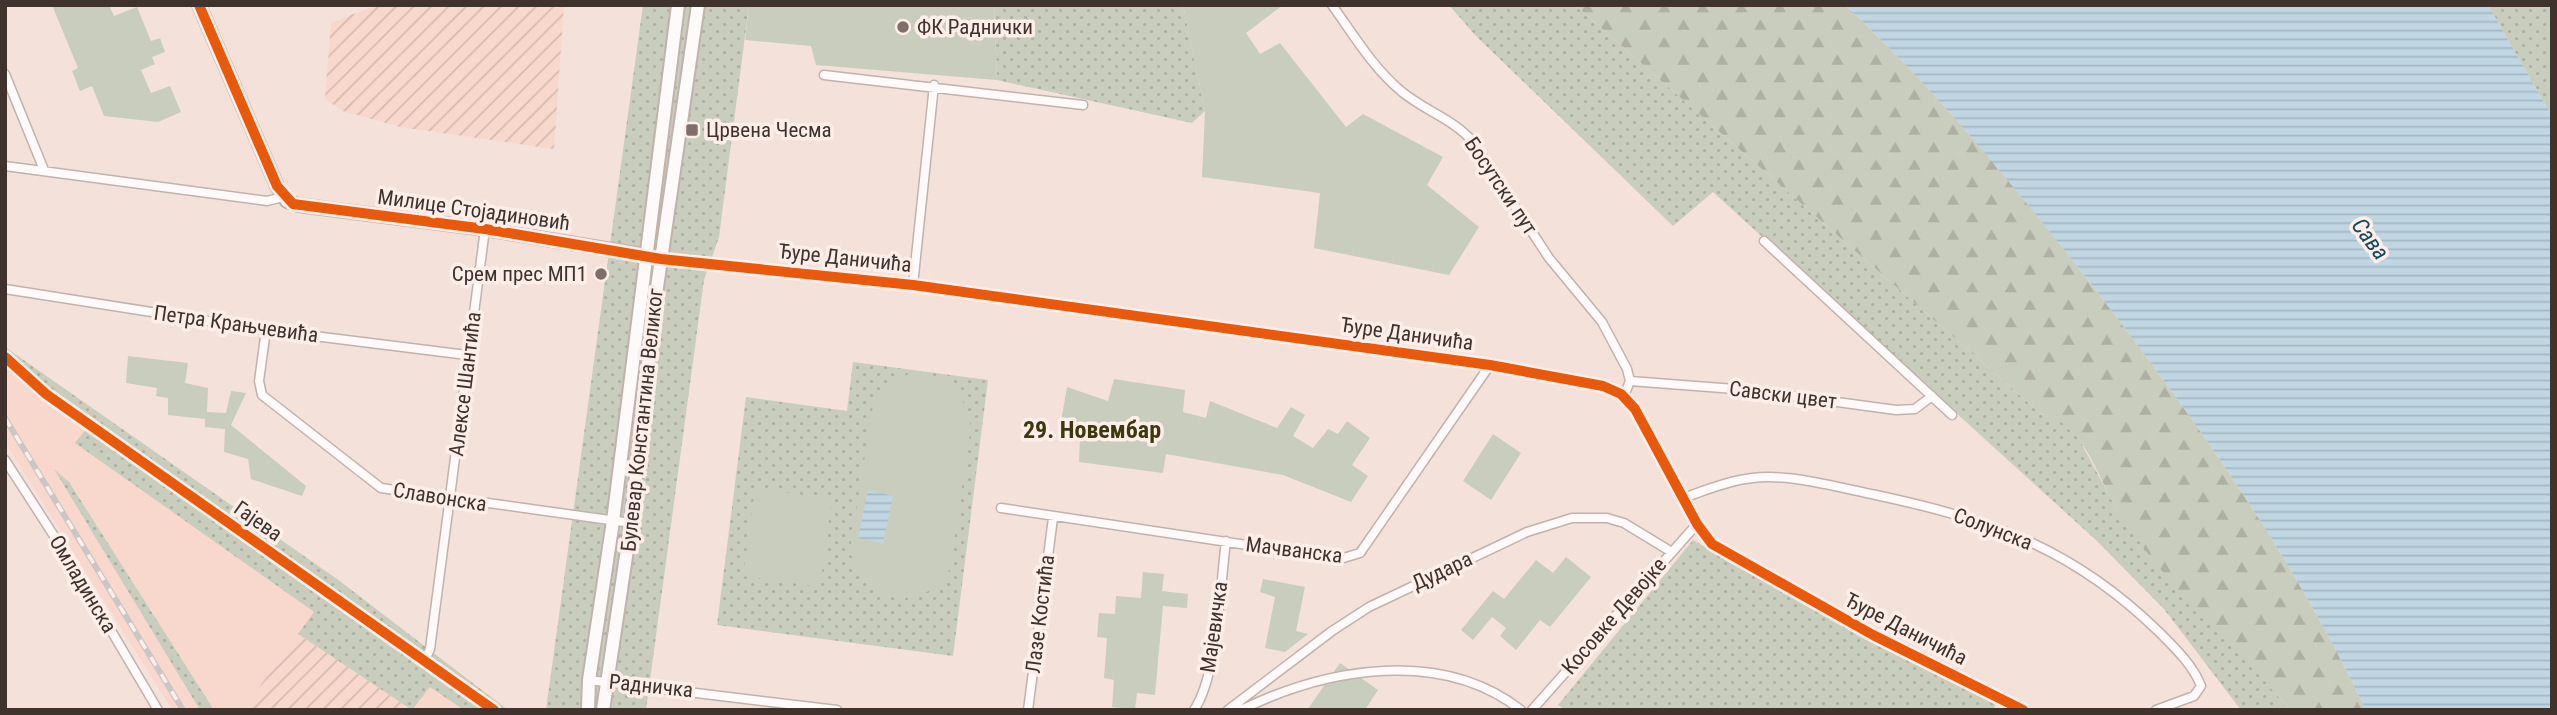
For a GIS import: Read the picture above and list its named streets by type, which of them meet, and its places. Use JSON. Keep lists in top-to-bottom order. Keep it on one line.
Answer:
{"streets":{"main road":["Милице Стојадиновић","Булевар Константина Великог"],"street":["Босутски пут","Ђуре Даничића","Петра Крањчевића","Алексе Шантића","Савски цвет","Славонска","Гајева","Солунска","Мачванска","Дудара","Омладинска","Лазе Костића","Косовке Девојке","Мајевичка","Радничка"]},"crossings":[["Босутски пут","Савски цвет"],["Милице Стојадиновић","Ђуре Даничића"],["Милице Стојадиновић","Алексе Шантића"],["Милице Стојадиновић","Булевар Константина Великог"],["Ђуре Даничића","Булевар Константина Великог"],["Ђуре Даничића","Солунска"],["Ђуре Даничића","Мачванска"],["Ђуре Даничића","Косовке Девојке"],["Петра Крањчевића","Алексе Шантића"],["Петра Крањчевића","Славонска"],["Алексе Шантића","Славонска"],["Алексе Шантића","Гајева"],["Булевар Константина Великог","Славонска"],["Булевар Константина Великог","Радничка"],["Мачванска","Лазе Костића"],["Мачванска","Мајевичка"],["Дудара","Косовке Девојке"]],"districts":["29. Новембар"],"water":["Сава"],"places":{"other":["ФК Раднички","Срем прес МП1"],"transit":["Црвена Чесма"]}}
